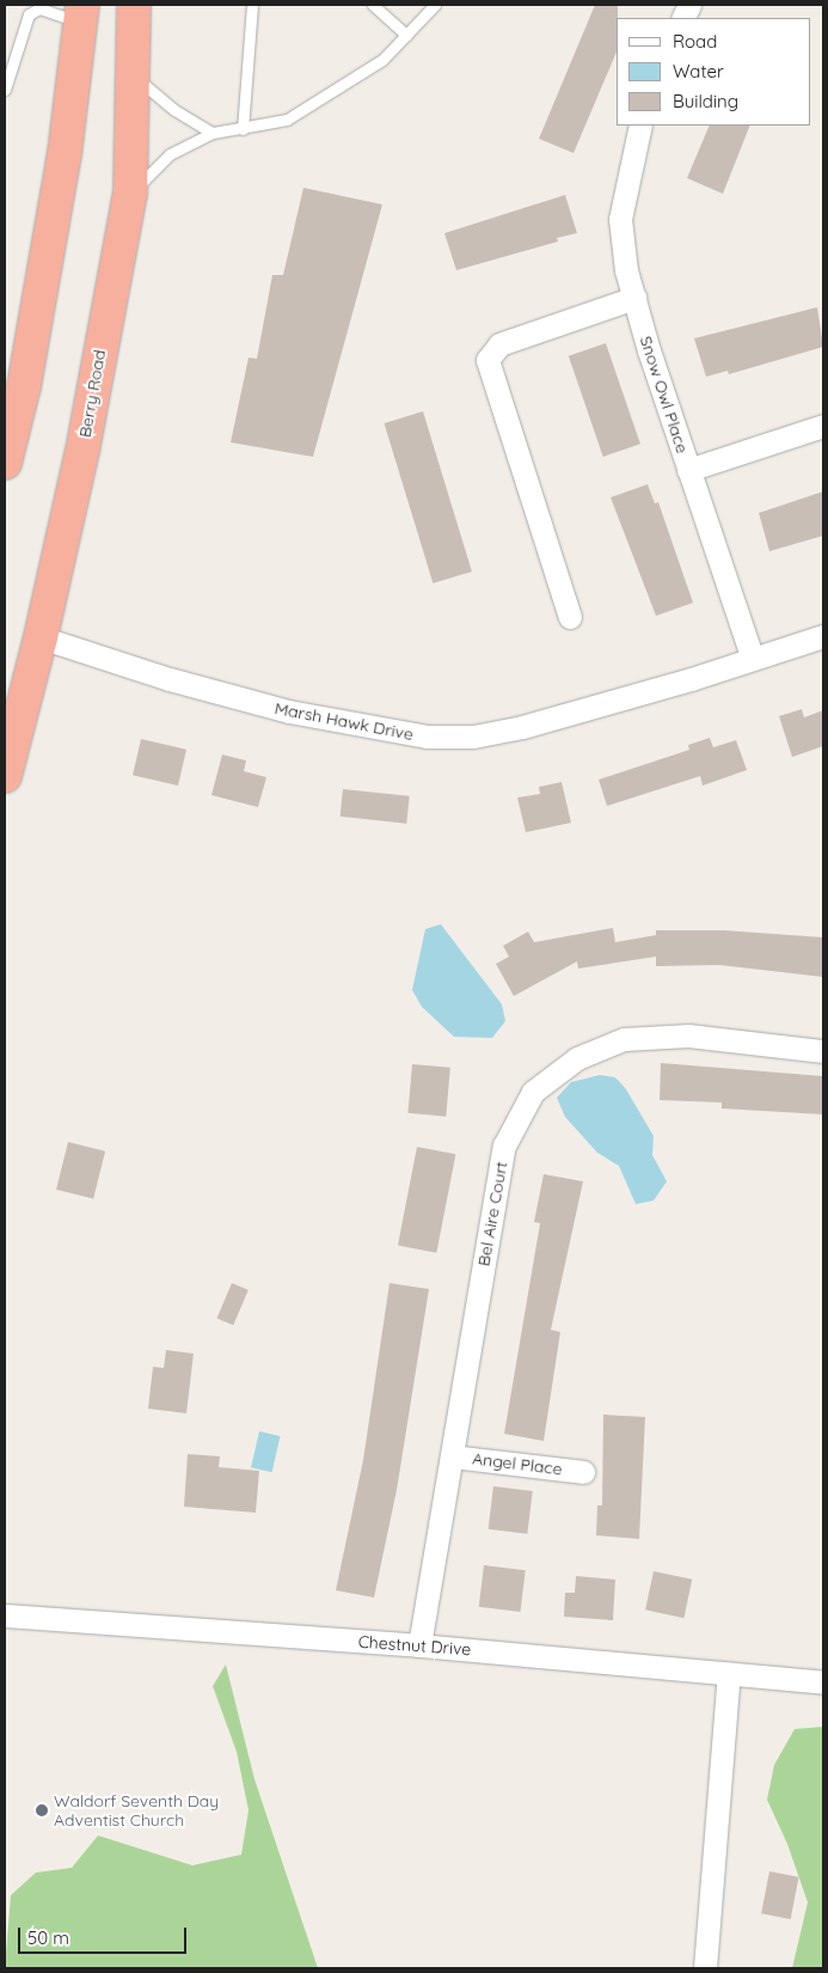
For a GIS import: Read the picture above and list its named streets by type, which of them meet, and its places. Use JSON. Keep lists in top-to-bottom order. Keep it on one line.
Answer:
{"streets":{"highway":["Berry Road"],"street":["Snow Owl Place","Marsh Hawk Drive","Bel Aire Court","Angel Place","Chestnut Drive"]},"crossings":[["Berry Road","Marsh Hawk Drive"],["Snow Owl Place","Marsh Hawk Drive"],["Bel Aire Court","Angel Place"],["Bel Aire Court","Chestnut Drive"]],"places":["Waldorf Seventh Day Adventist Church"],"legend":["Road","Water","Building"],"scale_bar":"50 m"}
